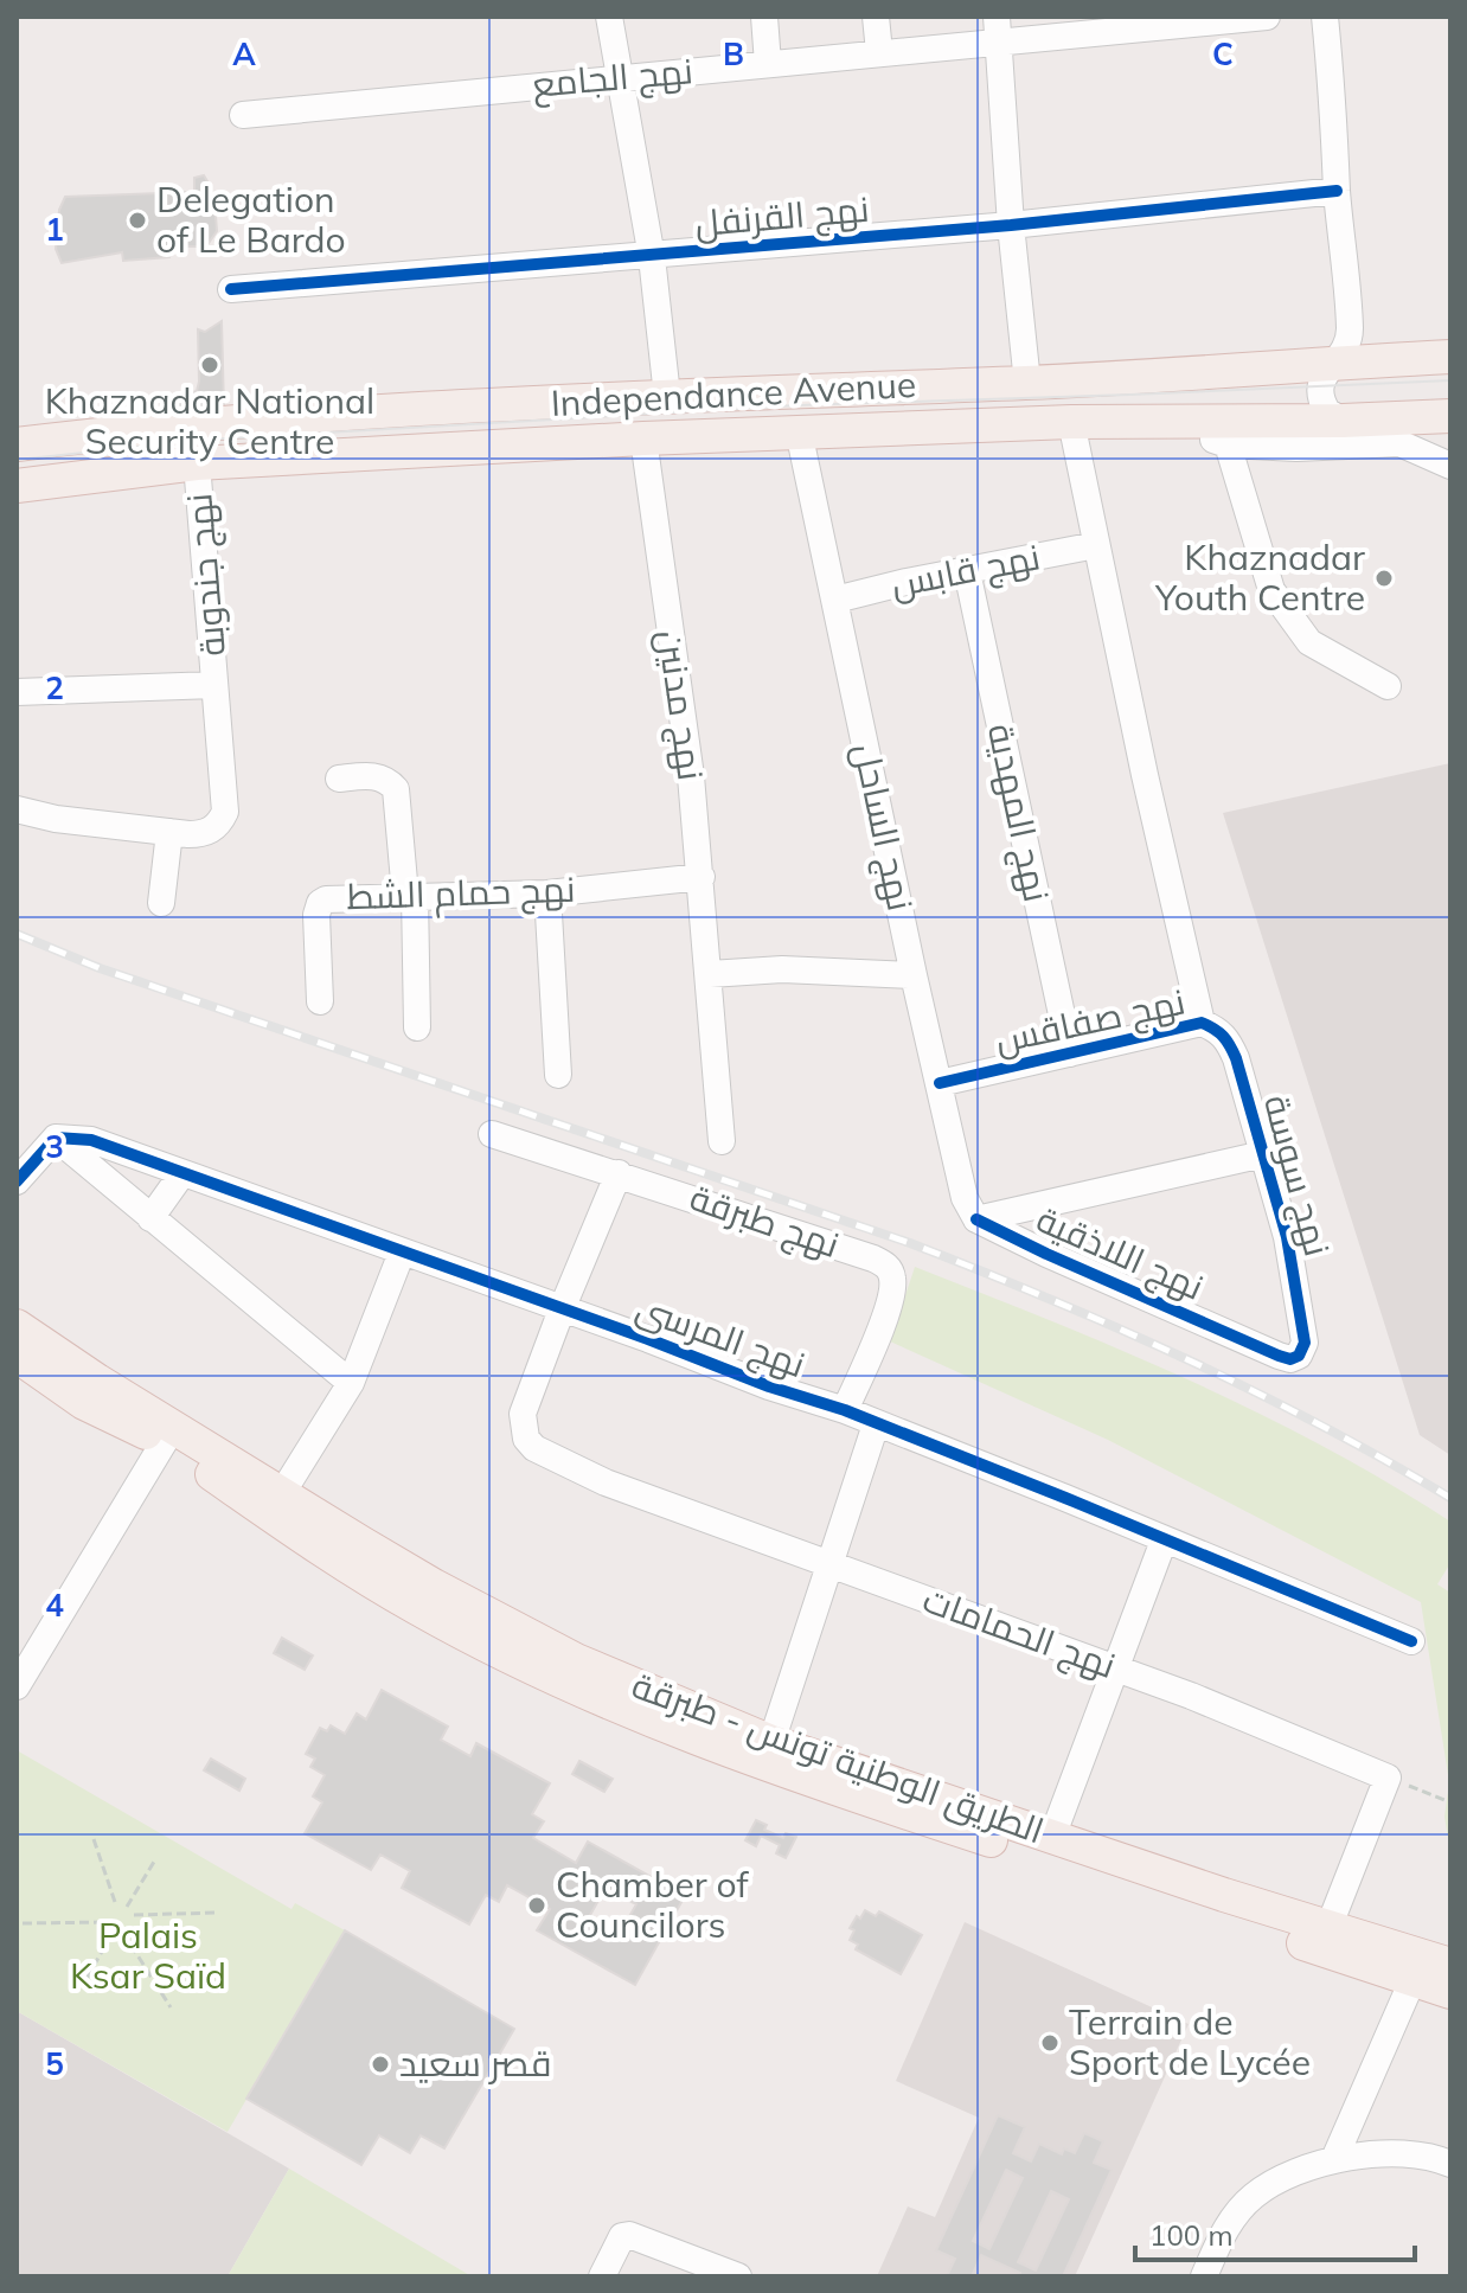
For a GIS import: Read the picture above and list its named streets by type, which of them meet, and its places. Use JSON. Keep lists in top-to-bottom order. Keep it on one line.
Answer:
{"streets":{"main road":["Independance Avenue","الطريق الوطنية تونس - طبرقة"],"street":["نهج الجامع","نهج القرنفل","نهج قابس","نهج جندوبة","نهج مدنين","نهج المهدية","نهج الساحل","نهج حمام الشط","نهج صفاقس","نهج سوسة","نهج طبرقة","نهج اللاذقية","نهج المرسى","نهج الحمامات"]},"crossings":[["Independance Avenue","نهج جندوبة"],["Independance Avenue","نهج مدنين"],["Independance Avenue","نهج الساحل"],["نهج قابس","نهج المهدية"],["نهج قابس","نهج الساحل"],["نهج مدنين","نهج حمام الشط"],["نهج المهدية","نهج صفاقس"],["نهج الساحل","نهج صفاقس"],["نهج الساحل","نهج اللاذقية"],["نهج صفاقس","نهج سوسة"],["نهج سوسة","نهج اللاذقية"],["نهج طبرقة","نهج المرسى"],["نهج المرسى","نهج الحمامات"]],"parks":["Palais Ksar Saïd"],"places":["Delegation of Le Bardo","Khaznadar National Security Centre","Khaznadar Youth Centre","Chamber of Councilors","Terrain de Sport de Lycée","قصر سعيد"],"scale_bar":"100 m","grid":{"columns":["A","B","C"],"rows":["1","2","3","4","5"]}}
